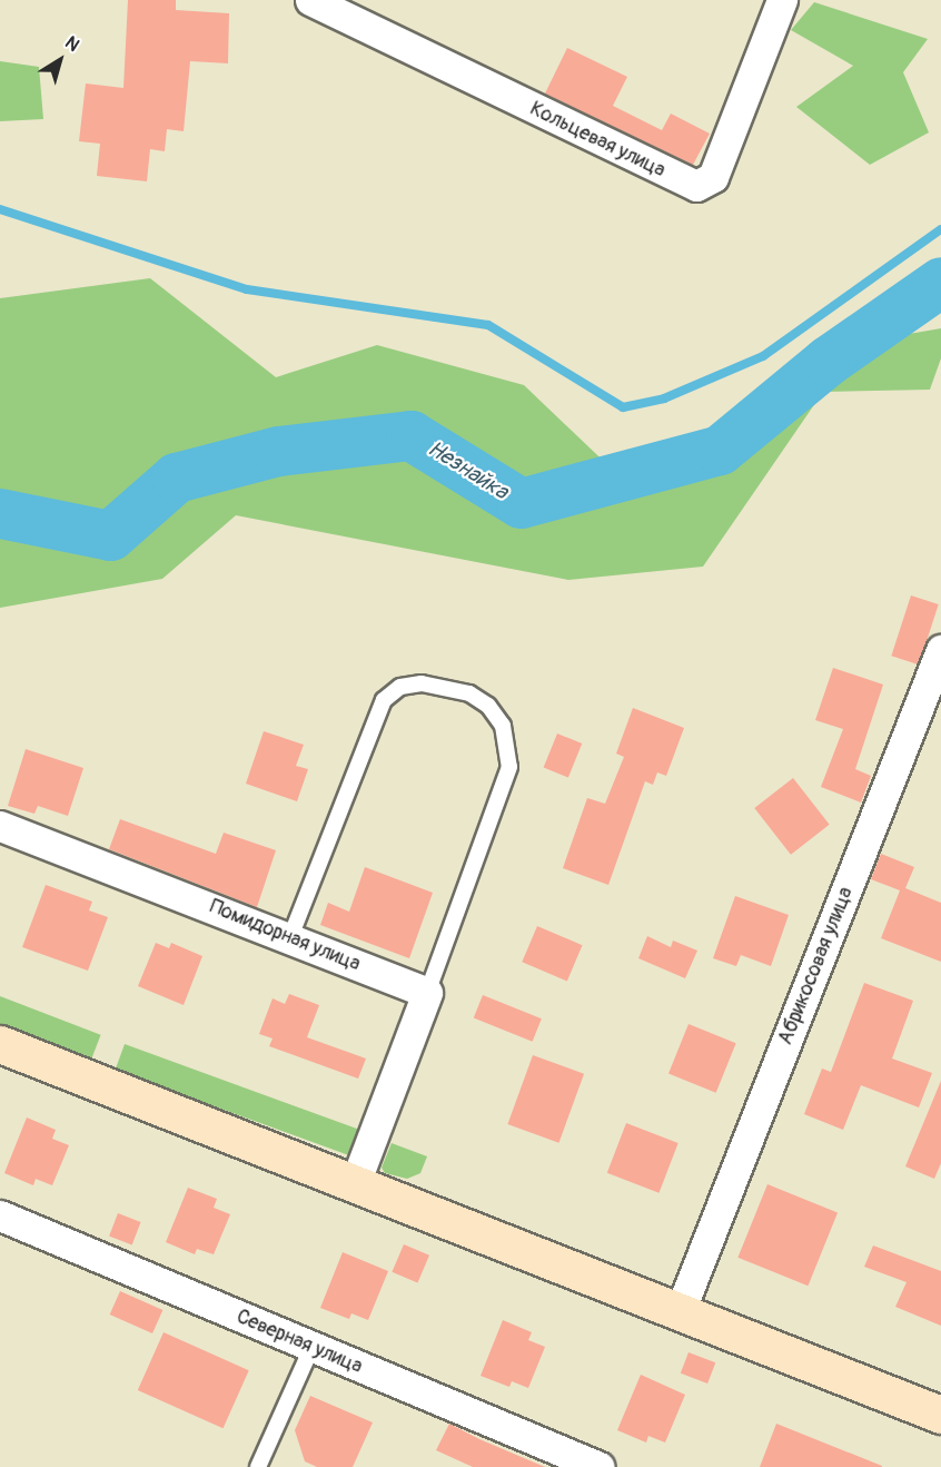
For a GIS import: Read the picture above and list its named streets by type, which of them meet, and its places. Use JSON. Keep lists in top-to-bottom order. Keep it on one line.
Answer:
{"streets":{"street":["Кольцевая улица","Помидорная улица","Абрикосовая улица","Северная улица"]},"water":["Незнайка"],"north":"top right"}
